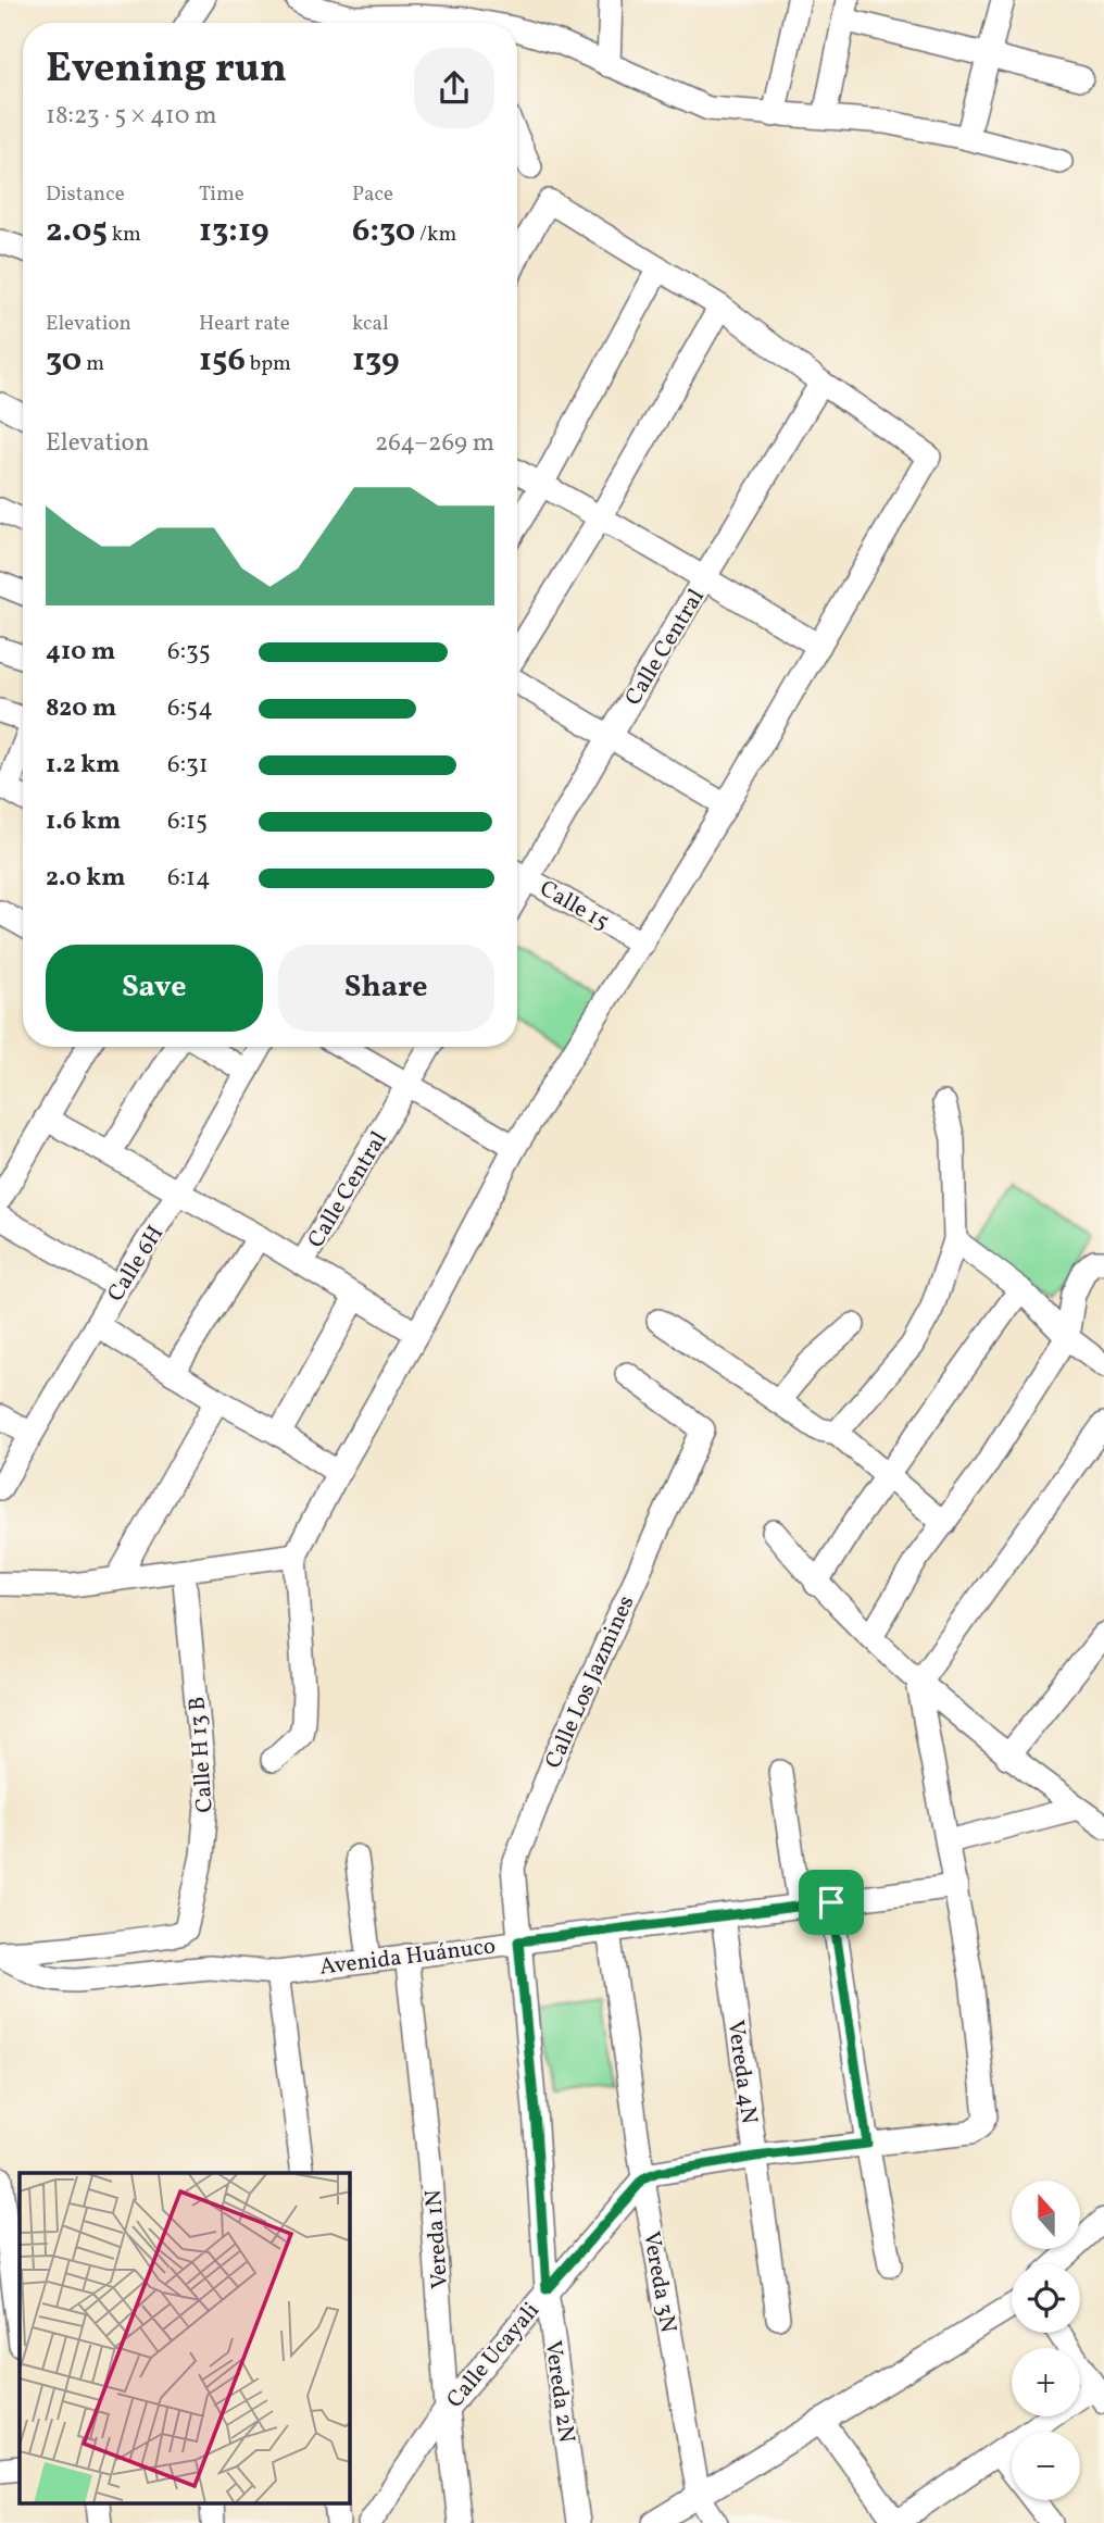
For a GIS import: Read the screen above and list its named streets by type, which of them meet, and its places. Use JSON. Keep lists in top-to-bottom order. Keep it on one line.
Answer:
{"streets":{"street":["Calle Central","Calle 15","Calle 6H","Calle Los Jazmines","Calle H 13 B","Avenida Huánuco","Vereda 4N","Vereda 1N","Vereda 3N","Calle Ucayali","Vereda 2N"]},"crossings":[["Calle Los Jazmines","Avenida Huánuco"],["Calle Los Jazmines","Vereda 2N"],["Calle H 13 B","Avenida Huánuco"],["Avenida Huánuco","Vereda 4N"],["Avenida Huánuco","Vereda 1N"],["Avenida Huánuco","Vereda 3N"],["Avenida Huánuco","Vereda 2N"],["Vereda 1N","Calle Ucayali"],["Vereda 3N","Calle Ucayali"],["Calle Ucayali","Vereda 2N"]],"north":"top","page":{"heading":["Evening run","18:23 · 5 × 410 m"],"stats":[["Distance","2.05 km"],["Time","13:19"],["Pace","6:30 /km"],["Elevation","30 m"],["Heart rate","156 bpm"],["kcal","139"]],"chart":["Elevation","264–269 m"],"list":[{"name":"410 m","note":"6:35"},{"name":"820 m","note":"6:54"},{"name":"1.2 km","note":"6:31"},{"name":"1.6 km","note":"6:15"},{"name":"2.0 km","note":"6:14"}],"buttons":["Save","Share"],"map_buttons":["+","−"]}}
